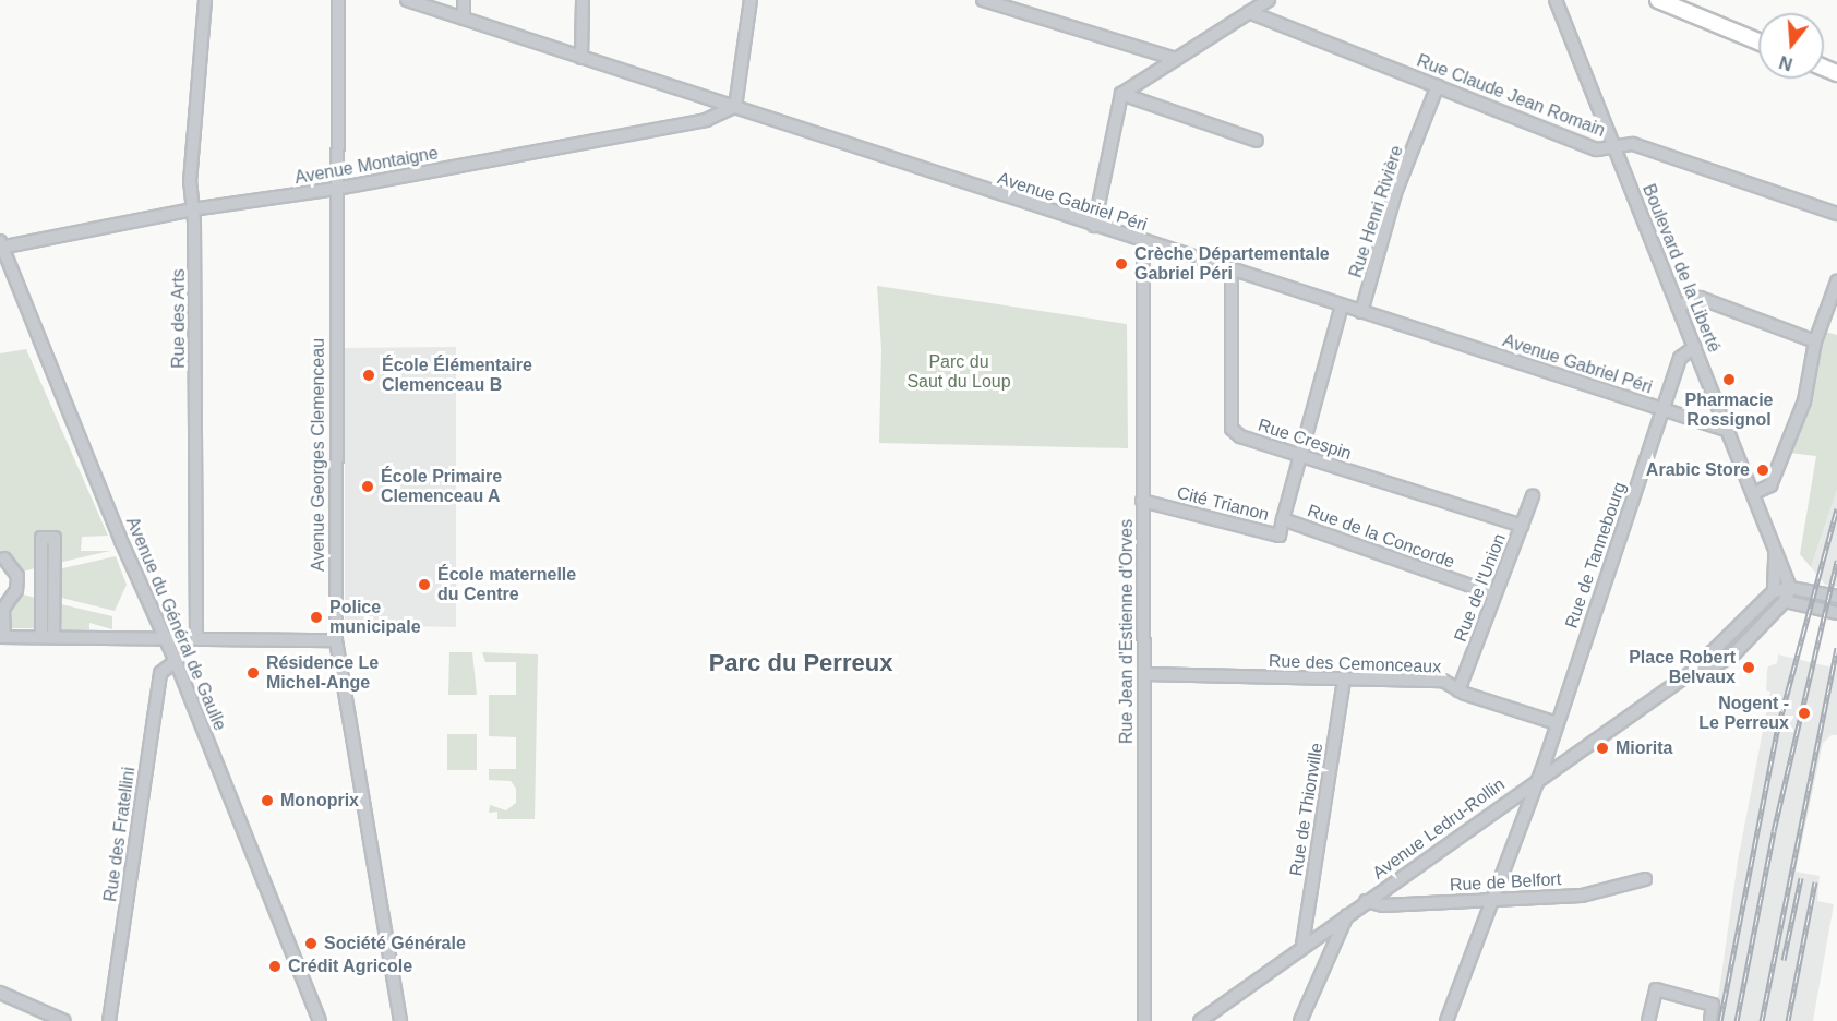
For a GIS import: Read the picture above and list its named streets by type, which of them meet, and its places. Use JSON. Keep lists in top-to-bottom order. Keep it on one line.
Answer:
{"streets":{"street":["Rue Claude Jean Romain","Avenue Montaigne","Avenue Gabriel Péri","Rue Henri Rivière","Boulevard de la Liberté","Rue des Arts","Rue Crespin","Avenue Georges Clemenceau","Cité Trianon","Rue de la Concorde","Rue de Tannebourg","Rue de l'Union","Avenue du Général de Gaulle","Rue Jean d'Estienne d'Orves","Rue des Cemonceaux","Rue de Thionville","Avenue Ledru-Rollin","Rue des Fratellini","Rue de Belfort"]},"crossings":[["Rue Claude Jean Romain","Rue Henri Rivière"],["Rue Claude Jean Romain","Boulevard de la Liberté"],["Avenue Montaigne","Avenue Gabriel Péri"],["Avenue Montaigne","Rue des Arts"],["Avenue Montaigne","Avenue Georges Clemenceau"],["Avenue Montaigne","Avenue du Général de Gaulle"],["Avenue Gabriel Péri","Rue Henri Rivière"],["Avenue Gabriel Péri","Boulevard de la Liberté"],["Avenue Gabriel Péri","Rue Crespin"],["Avenue Gabriel Péri","Rue de la Concorde"],["Avenue Gabriel Péri","Rue de Tannebourg"],["Avenue Gabriel Péri","Rue Jean d'Estienne d'Orves"],["Boulevard de la Liberté","Rue de Tannebourg"],["Boulevard de la Liberté","Avenue Ledru-Rollin"],["Rue Crespin","Rue de la Concorde"],["Rue Crespin","Rue de l'Union"],["Cité Trianon","Rue de la Concorde"],["Cité Trianon","Rue Jean d'Estienne d'Orves"],["Rue de la Concorde","Rue de l'Union"],["Rue de Tannebourg","Rue des Cemonceaux"],["Rue de Tannebourg","Avenue Ledru-Rollin"],["Rue de Tannebourg","Rue de Belfort"],["Rue de l'Union","Rue des Cemonceaux"],["Avenue du Général de Gaulle","Rue des Fratellini"],["Rue Jean d'Estienne d'Orves","Rue des Cemonceaux"],["Rue des Cemonceaux","Rue de Thionville"],["Rue de Thionville","Avenue Ledru-Rollin"],["Avenue Ledru-Rollin","Rue de Belfort"]],"districts":["Parc du Perreux"],"parks":["Parc du Saut du Loup"],"places":["Crèche Départementale Gabriel Péri","École Élémentaire Clemenceau B","Pharmacie Rossignol","Arabic Store","École Primaire Clemenceau A","École maternelle du Centre","Police municipale","Place Robert Belvaux","Résidence Le Michel-Ange","Nogent - Le Perreux","Miorita","Monoprix","Société Générale","Crédit Agricole"],"north":"bottom"}
